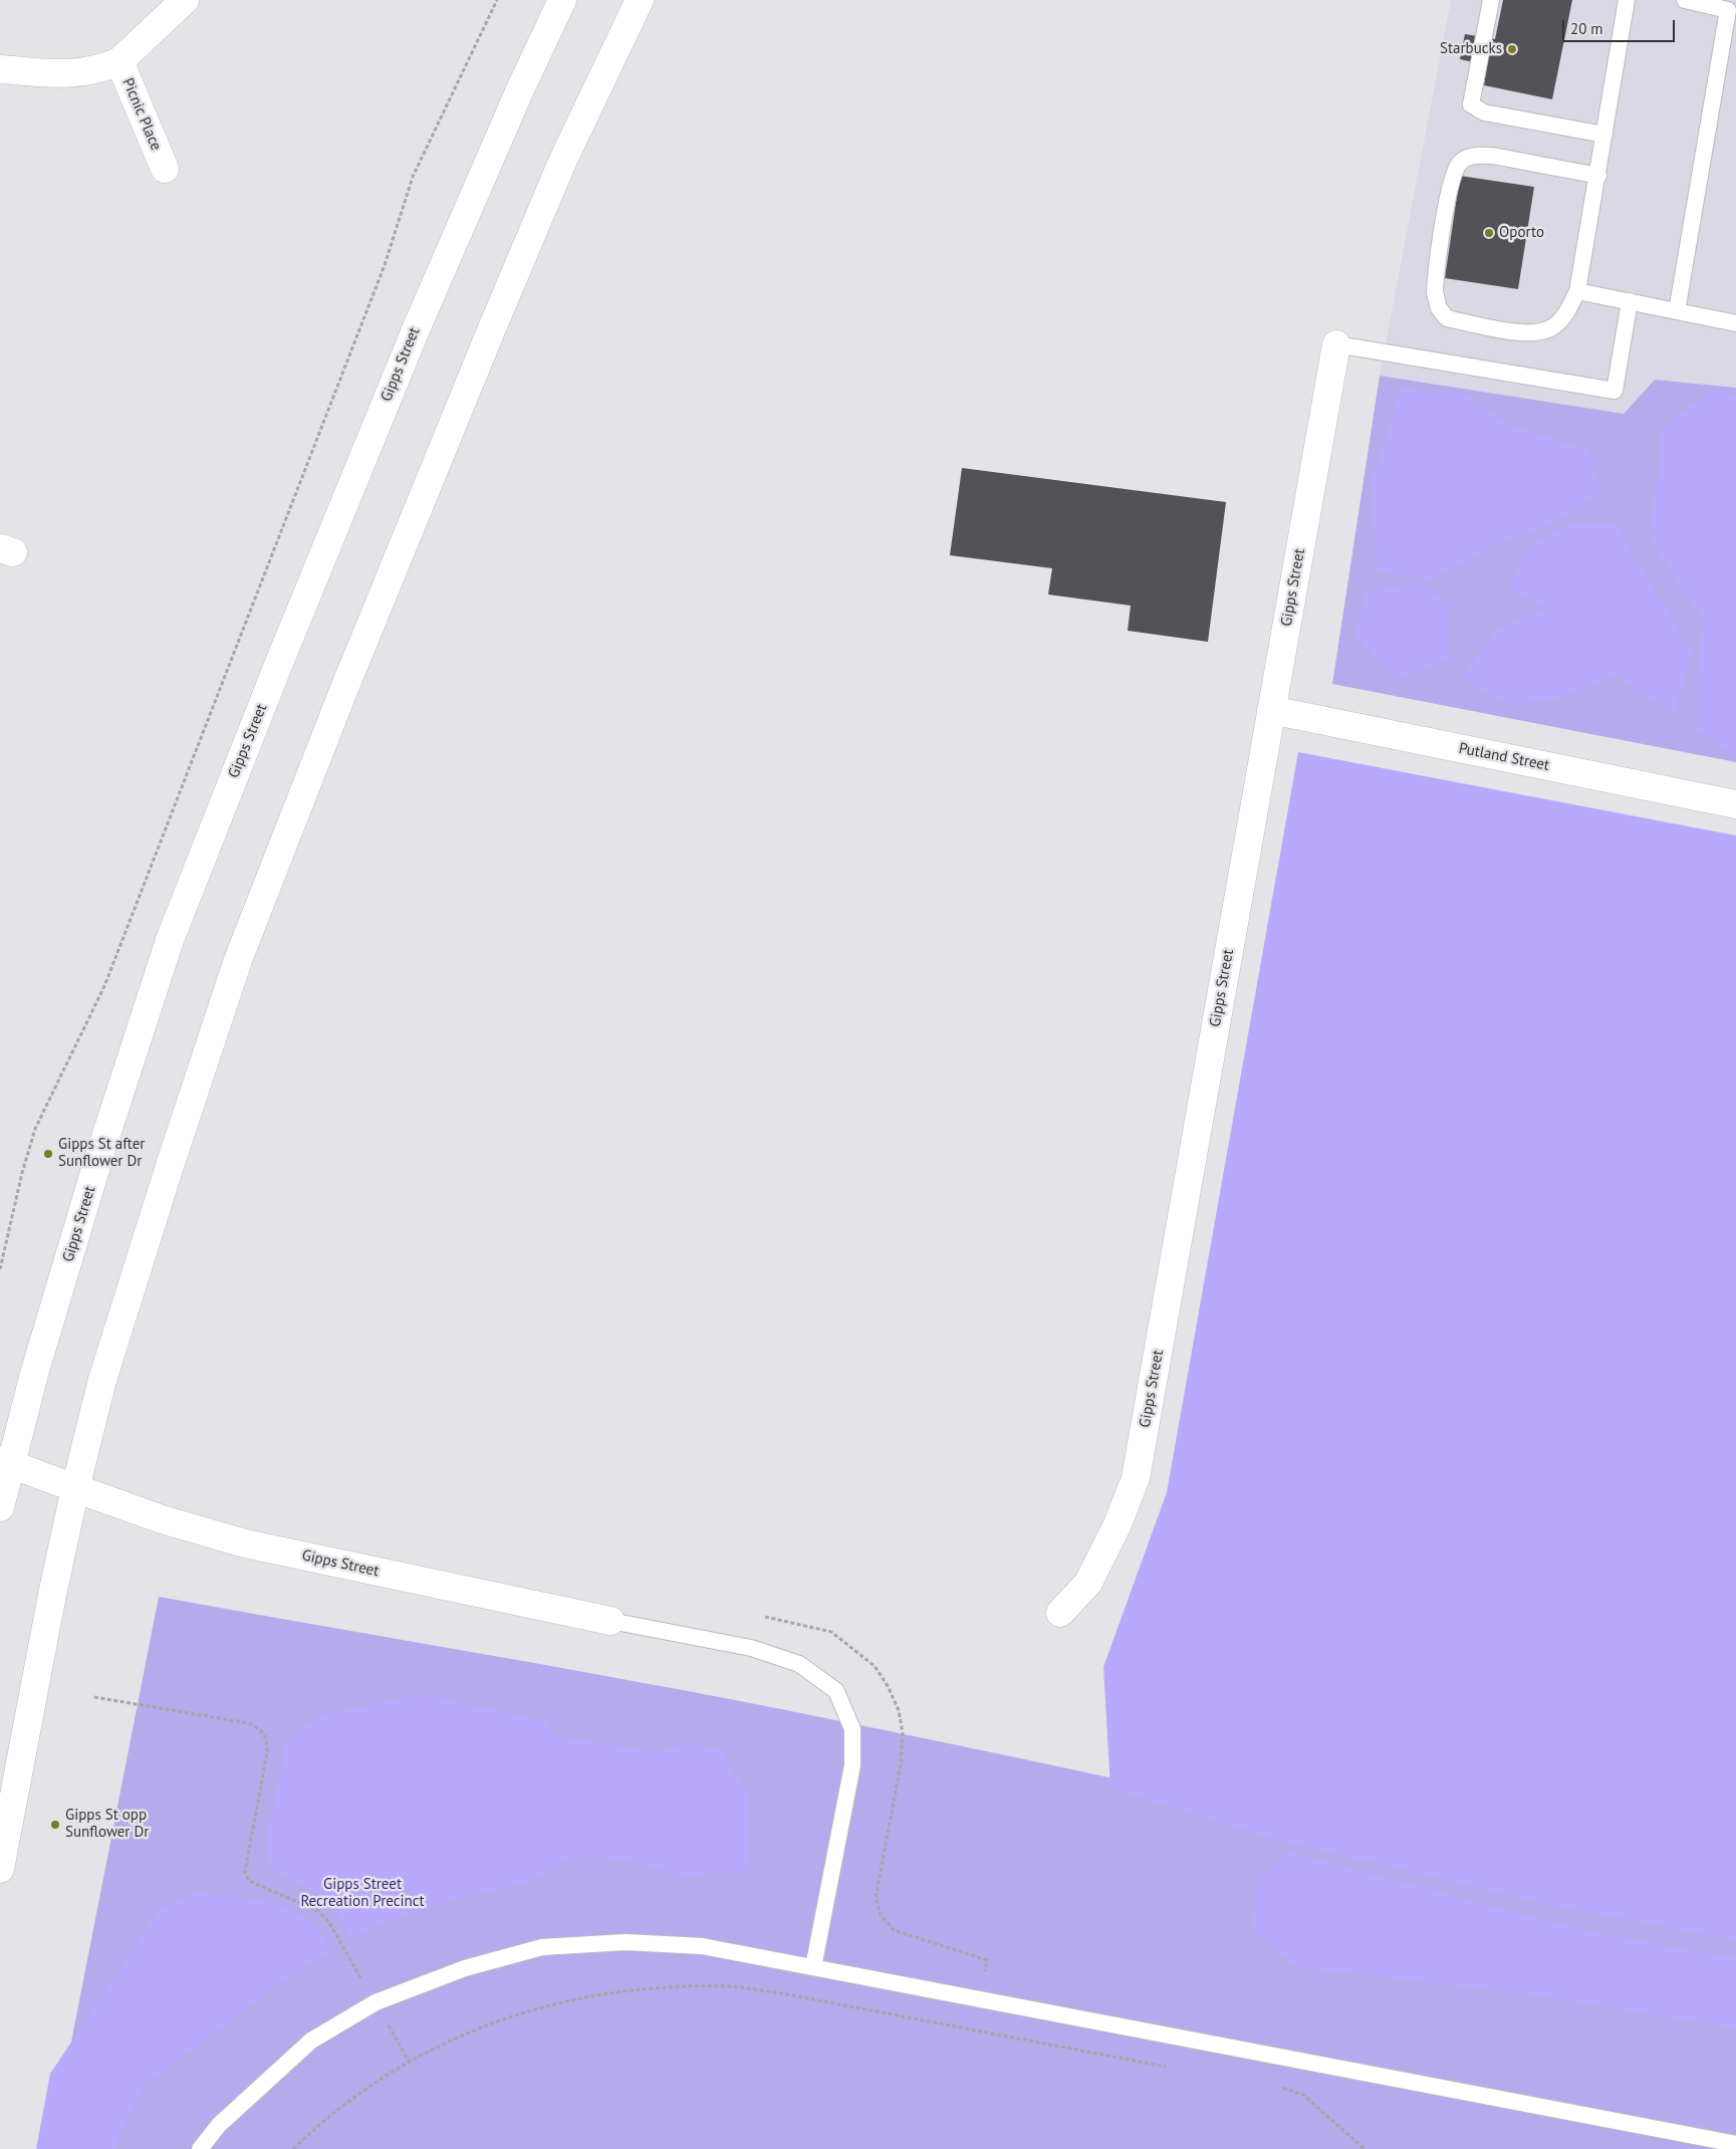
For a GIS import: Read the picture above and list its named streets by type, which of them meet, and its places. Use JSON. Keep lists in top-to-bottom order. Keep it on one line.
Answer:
{"streets":{"main road":["Picnic Place","Gipps Street","Putland Street"]},"crossings":[["Gipps Street","Putland Street"]],"parks":["Gipps Street Recreation Precinct"],"places":["Starbucks","Oporto","Gipps St after Sunflower Dr","Gipps St opp Sunflower Dr"],"scale_bar":"20 m"}
